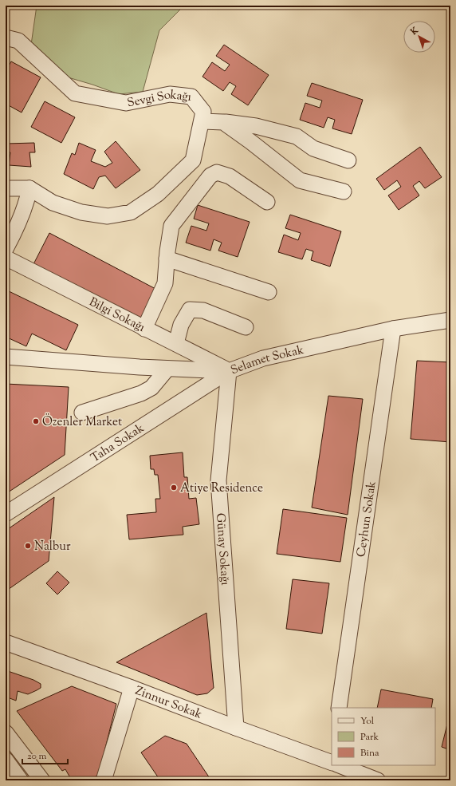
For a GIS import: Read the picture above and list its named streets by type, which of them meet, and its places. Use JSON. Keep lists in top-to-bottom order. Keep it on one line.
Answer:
{"streets":{"street":["Sevgi Sokağı","Bilgi Sokağı","Selamet Sokak","Taha Sokak","Ceyhun Sokak","Günay Sokağı","Zinnur Sokak"]},"crossings":[["Bilgi Sokağı","Selamet Sokak"],["Bilgi Sokağı","Taha Sokak"],["Bilgi Sokağı","Günay Sokağı"],["Selamet Sokak","Taha Sokak"],["Selamet Sokak","Ceyhun Sokak"],["Selamet Sokak","Günay Sokağı"],["Taha Sokak","Günay Sokağı"],["Günay Sokağı","Zinnur Sokak"]],"places":["Özenler Market","Atiye Residence","Nalbur"],"legend":["Yol","Park","Bina"],"scale_bar":"20 m","north":"top left"}
